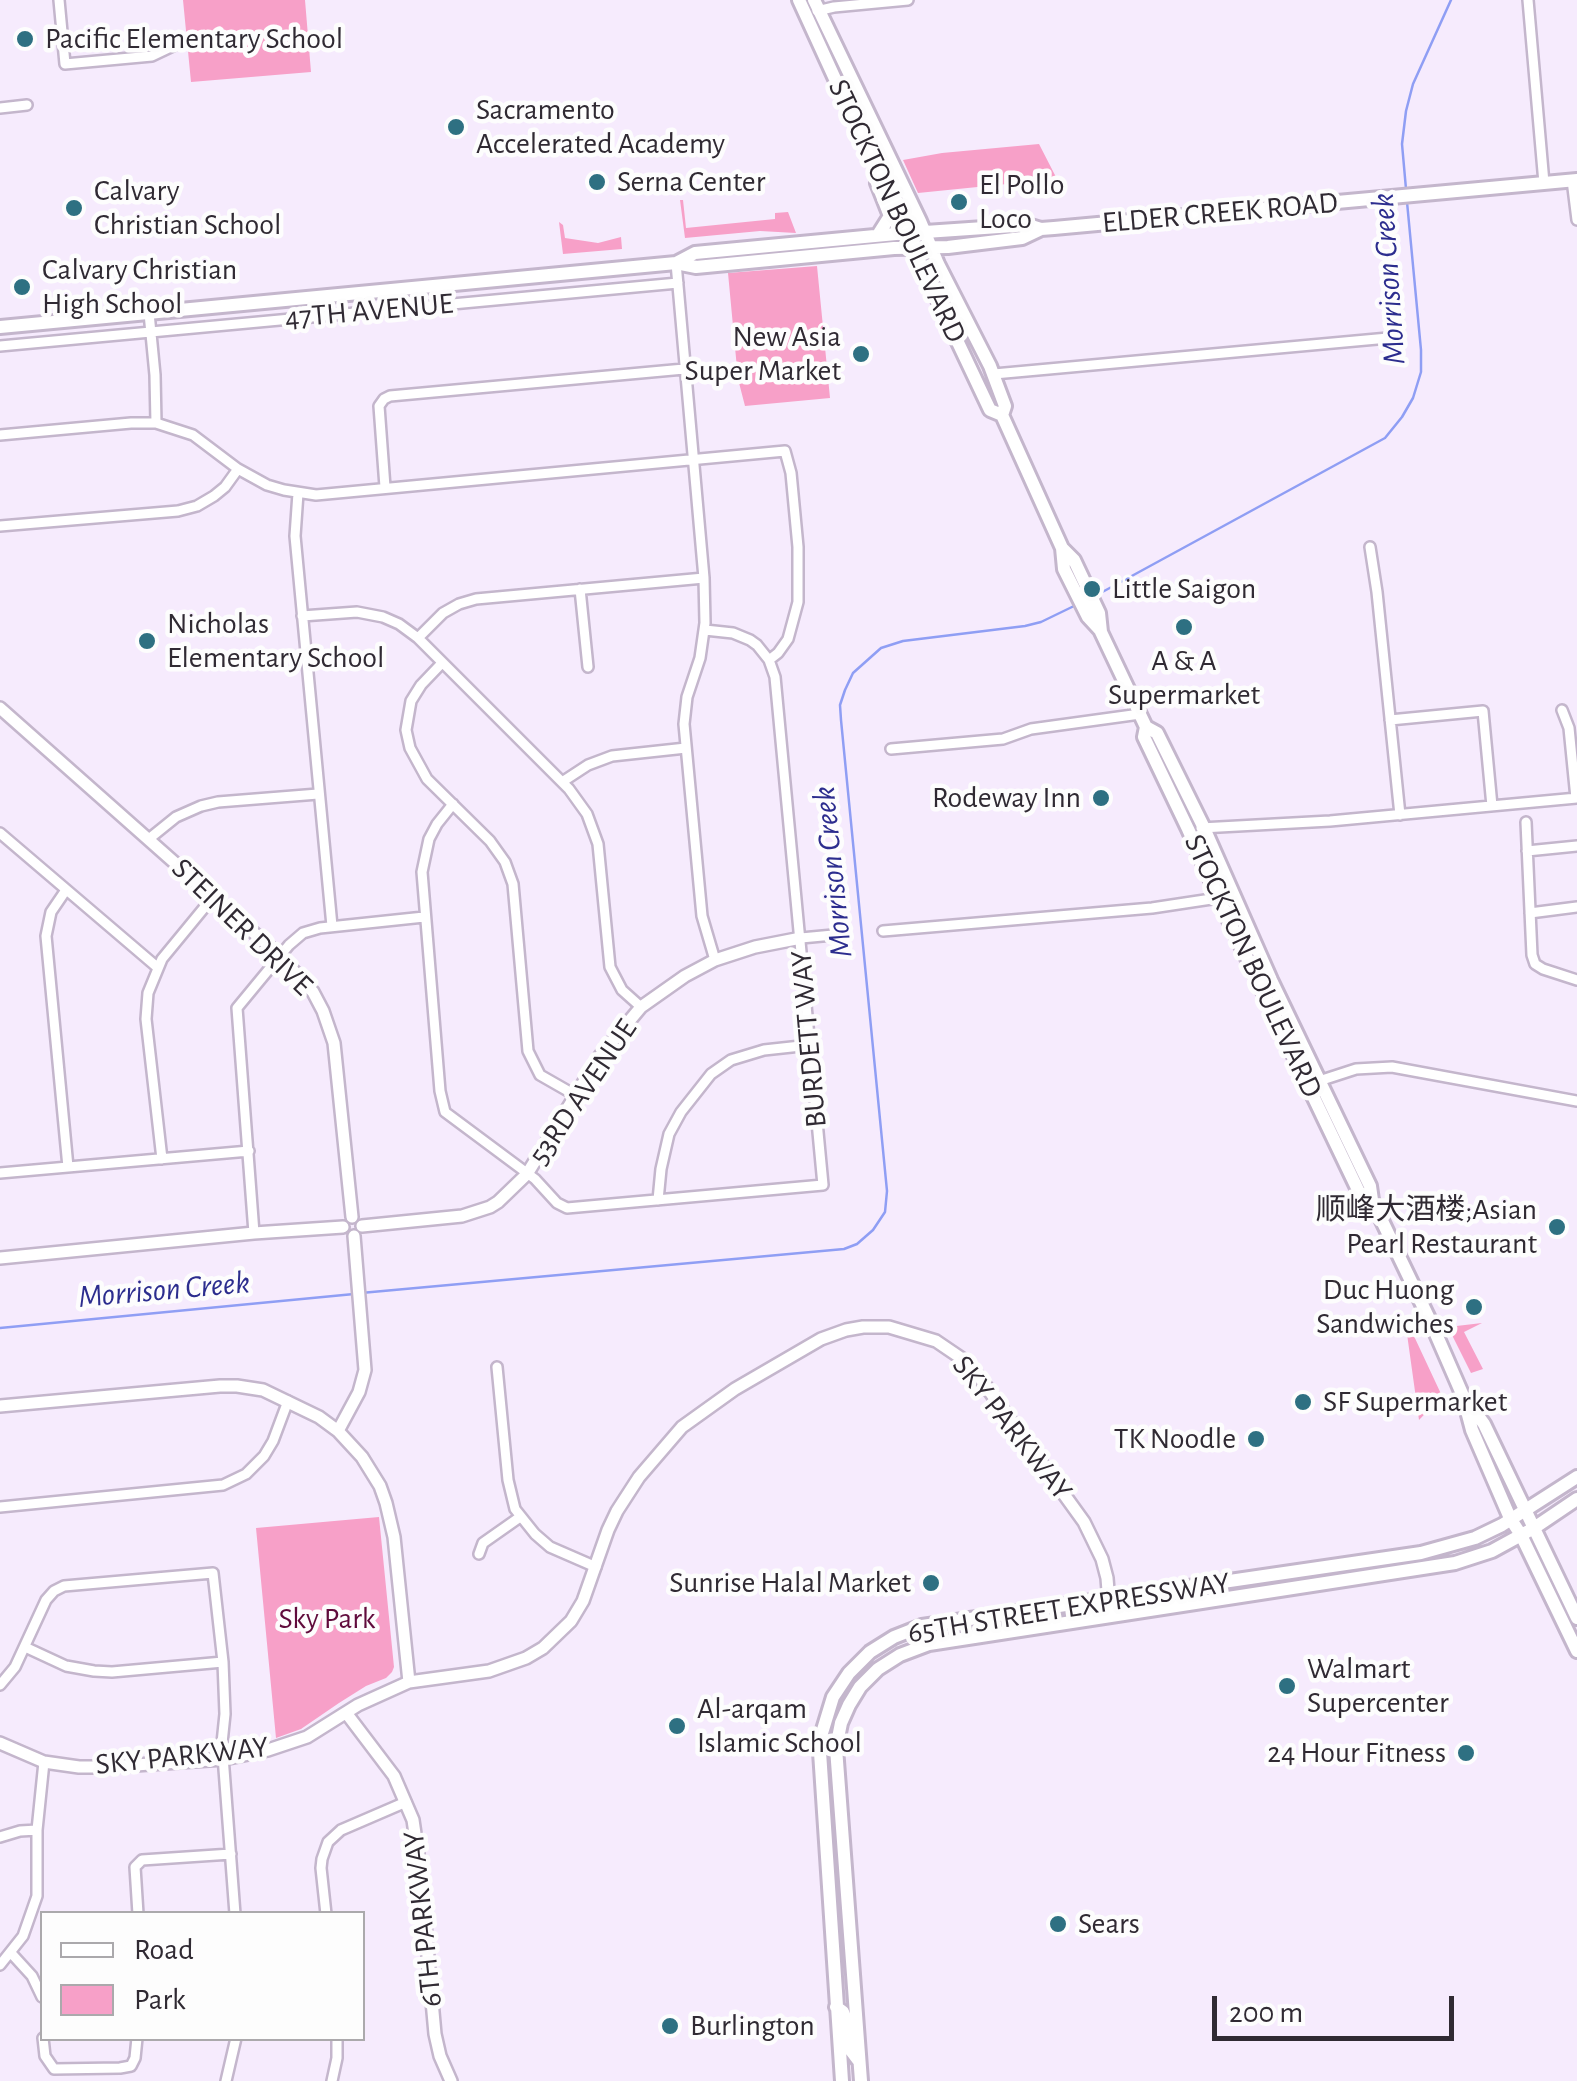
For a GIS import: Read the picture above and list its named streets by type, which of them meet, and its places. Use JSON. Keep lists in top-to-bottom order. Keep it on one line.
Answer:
{"streets":{"main road":["STOCKTON BOULEVARD","ELDER CREEK ROAD","47TH AVENUE","65TH STREET EXPRESSWAY"],"street":["STEINER DRIVE","BURDETT WAY","53RD AVENUE","SKY PARKWAY","6TH PARKWAY"]},"crossings":[["STOCKTON BOULEVARD","ELDER CREEK ROAD"],["STOCKTON BOULEVARD","47TH AVENUE"],["STOCKTON BOULEVARD","65TH STREET EXPRESSWAY"],["ELDER CREEK ROAD","47TH AVENUE"],["STEINER DRIVE","53RD AVENUE"],["BURDETT WAY","53RD AVENUE"],["SKY PARKWAY","65TH STREET EXPRESSWAY"],["SKY PARKWAY","6TH PARKWAY"]],"water":["Morrison Creek"],"parks":["Sky Park"],"places":["Pacific Elementary School","Sacramento Accelerated Academy","Serna Center","El Pollo Loco","Calvary Christian School","Calvary Christian High School","New Asia Super Market","Little Saigon","A & A Supermarket","Nicholas Elementary School","Rodeway Inn","顺峰大酒楼;Asian Pearl Restaurant","Duc Huong Sandwiches","SF Supermarket","TK Noodle","Sunrise Halal Market","Walmart Supercenter","Al-arqam Islamic School","24 Hour Fitness","Sears","Burlington"],"legend":["Road","Park"],"scale_bar":"200 m"}
